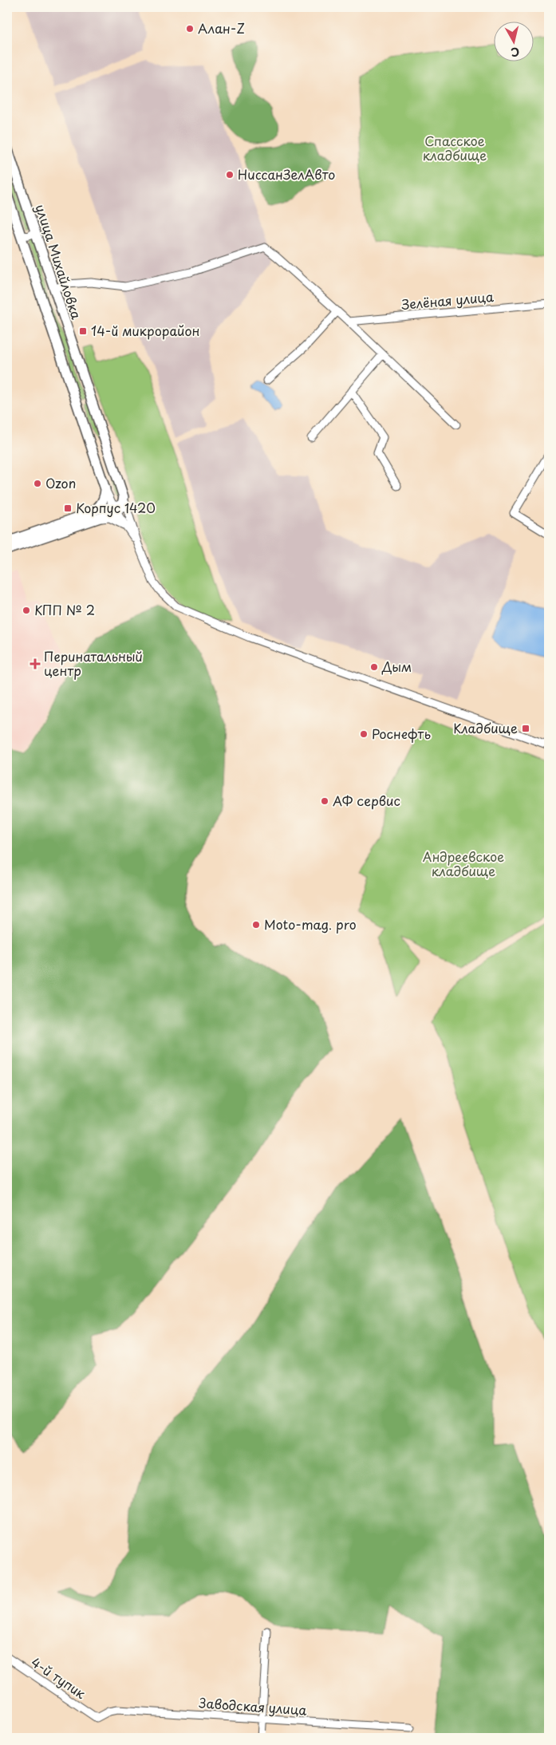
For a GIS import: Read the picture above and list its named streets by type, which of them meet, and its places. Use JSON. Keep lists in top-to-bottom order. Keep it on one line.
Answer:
{"streets":{"main road":["улица Михайловка"],"street":["Зелёная улица","4-й тупик","Заводская улица"]},"crossings":[["4-й тупик","Заводская улица"]],"parks":["Спасское кладбище","Андреевское кладбище"],"places":{"other":["Алан-Z","НиссанЗелАвто","Ozon","КПП № 2","Дым","Роснефть","АФ сервис","Moto-mag. pro"],"transit":["14-й микрорайон","Корпус 1420","Кладбище"],"health":["Перинатальный центр"]},"north":"bottom"}
